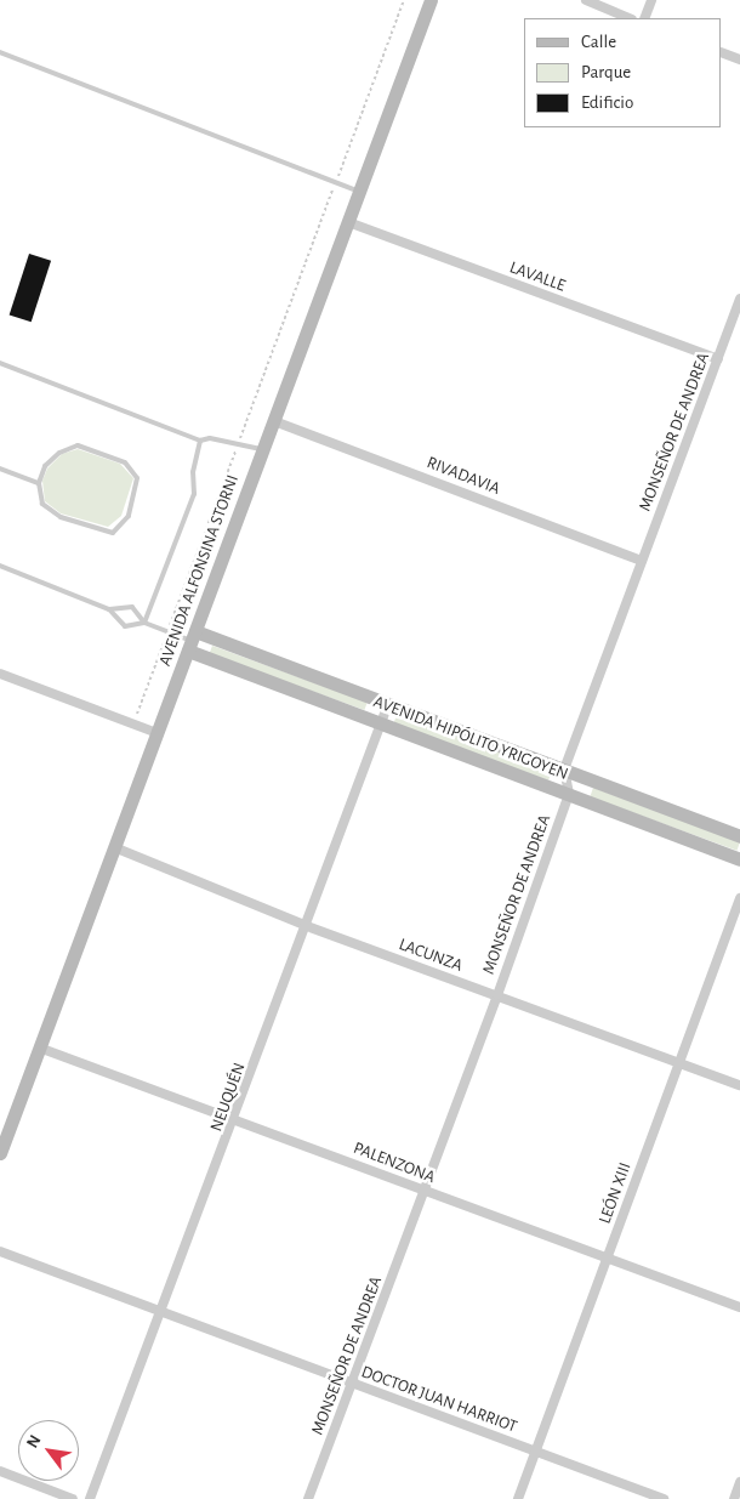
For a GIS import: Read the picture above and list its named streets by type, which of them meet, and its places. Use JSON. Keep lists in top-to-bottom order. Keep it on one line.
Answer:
{"streets":{"main road":["AVENIDA ALFONSINA STORNI","AVENIDA HIPÓLITO YRIGOYEN"],"street":["LAVALLE","MONSEÑOR DE ANDREA","RIVADAVIA","LACUNZA","NEUQUÉN","PALENZONA","LEÓN XIII","DOCTOR JUAN HARRIOT"]},"crossings":[["LAVALLE","MONSEÑOR DE ANDREA"],["LAVALLE","AVENIDA ALFONSINA STORNI"],["MONSEÑOR DE ANDREA","RIVADAVIA"],["MONSEÑOR DE ANDREA","AVENIDA HIPÓLITO YRIGOYEN"],["MONSEÑOR DE ANDREA","LACUNZA"],["MONSEÑOR DE ANDREA","PALENZONA"],["MONSEÑOR DE ANDREA","DOCTOR JUAN HARRIOT"],["RIVADAVIA","AVENIDA ALFONSINA STORNI"],["AVENIDA ALFONSINA STORNI","AVENIDA HIPÓLITO YRIGOYEN"],["AVENIDA ALFONSINA STORNI","LACUNZA"],["AVENIDA ALFONSINA STORNI","PALENZONA"],["AVENIDA HIPÓLITO YRIGOYEN","NEUQUÉN"],["LACUNZA","NEUQUÉN"],["LACUNZA","LEÓN XIII"],["NEUQUÉN","PALENZONA"],["NEUQUÉN","DOCTOR JUAN HARRIOT"],["PALENZONA","LEÓN XIII"],["LEÓN XIII","DOCTOR JUAN HARRIOT"]],"legend":["Calle","Parque","Edificio"],"north":"top left"}
